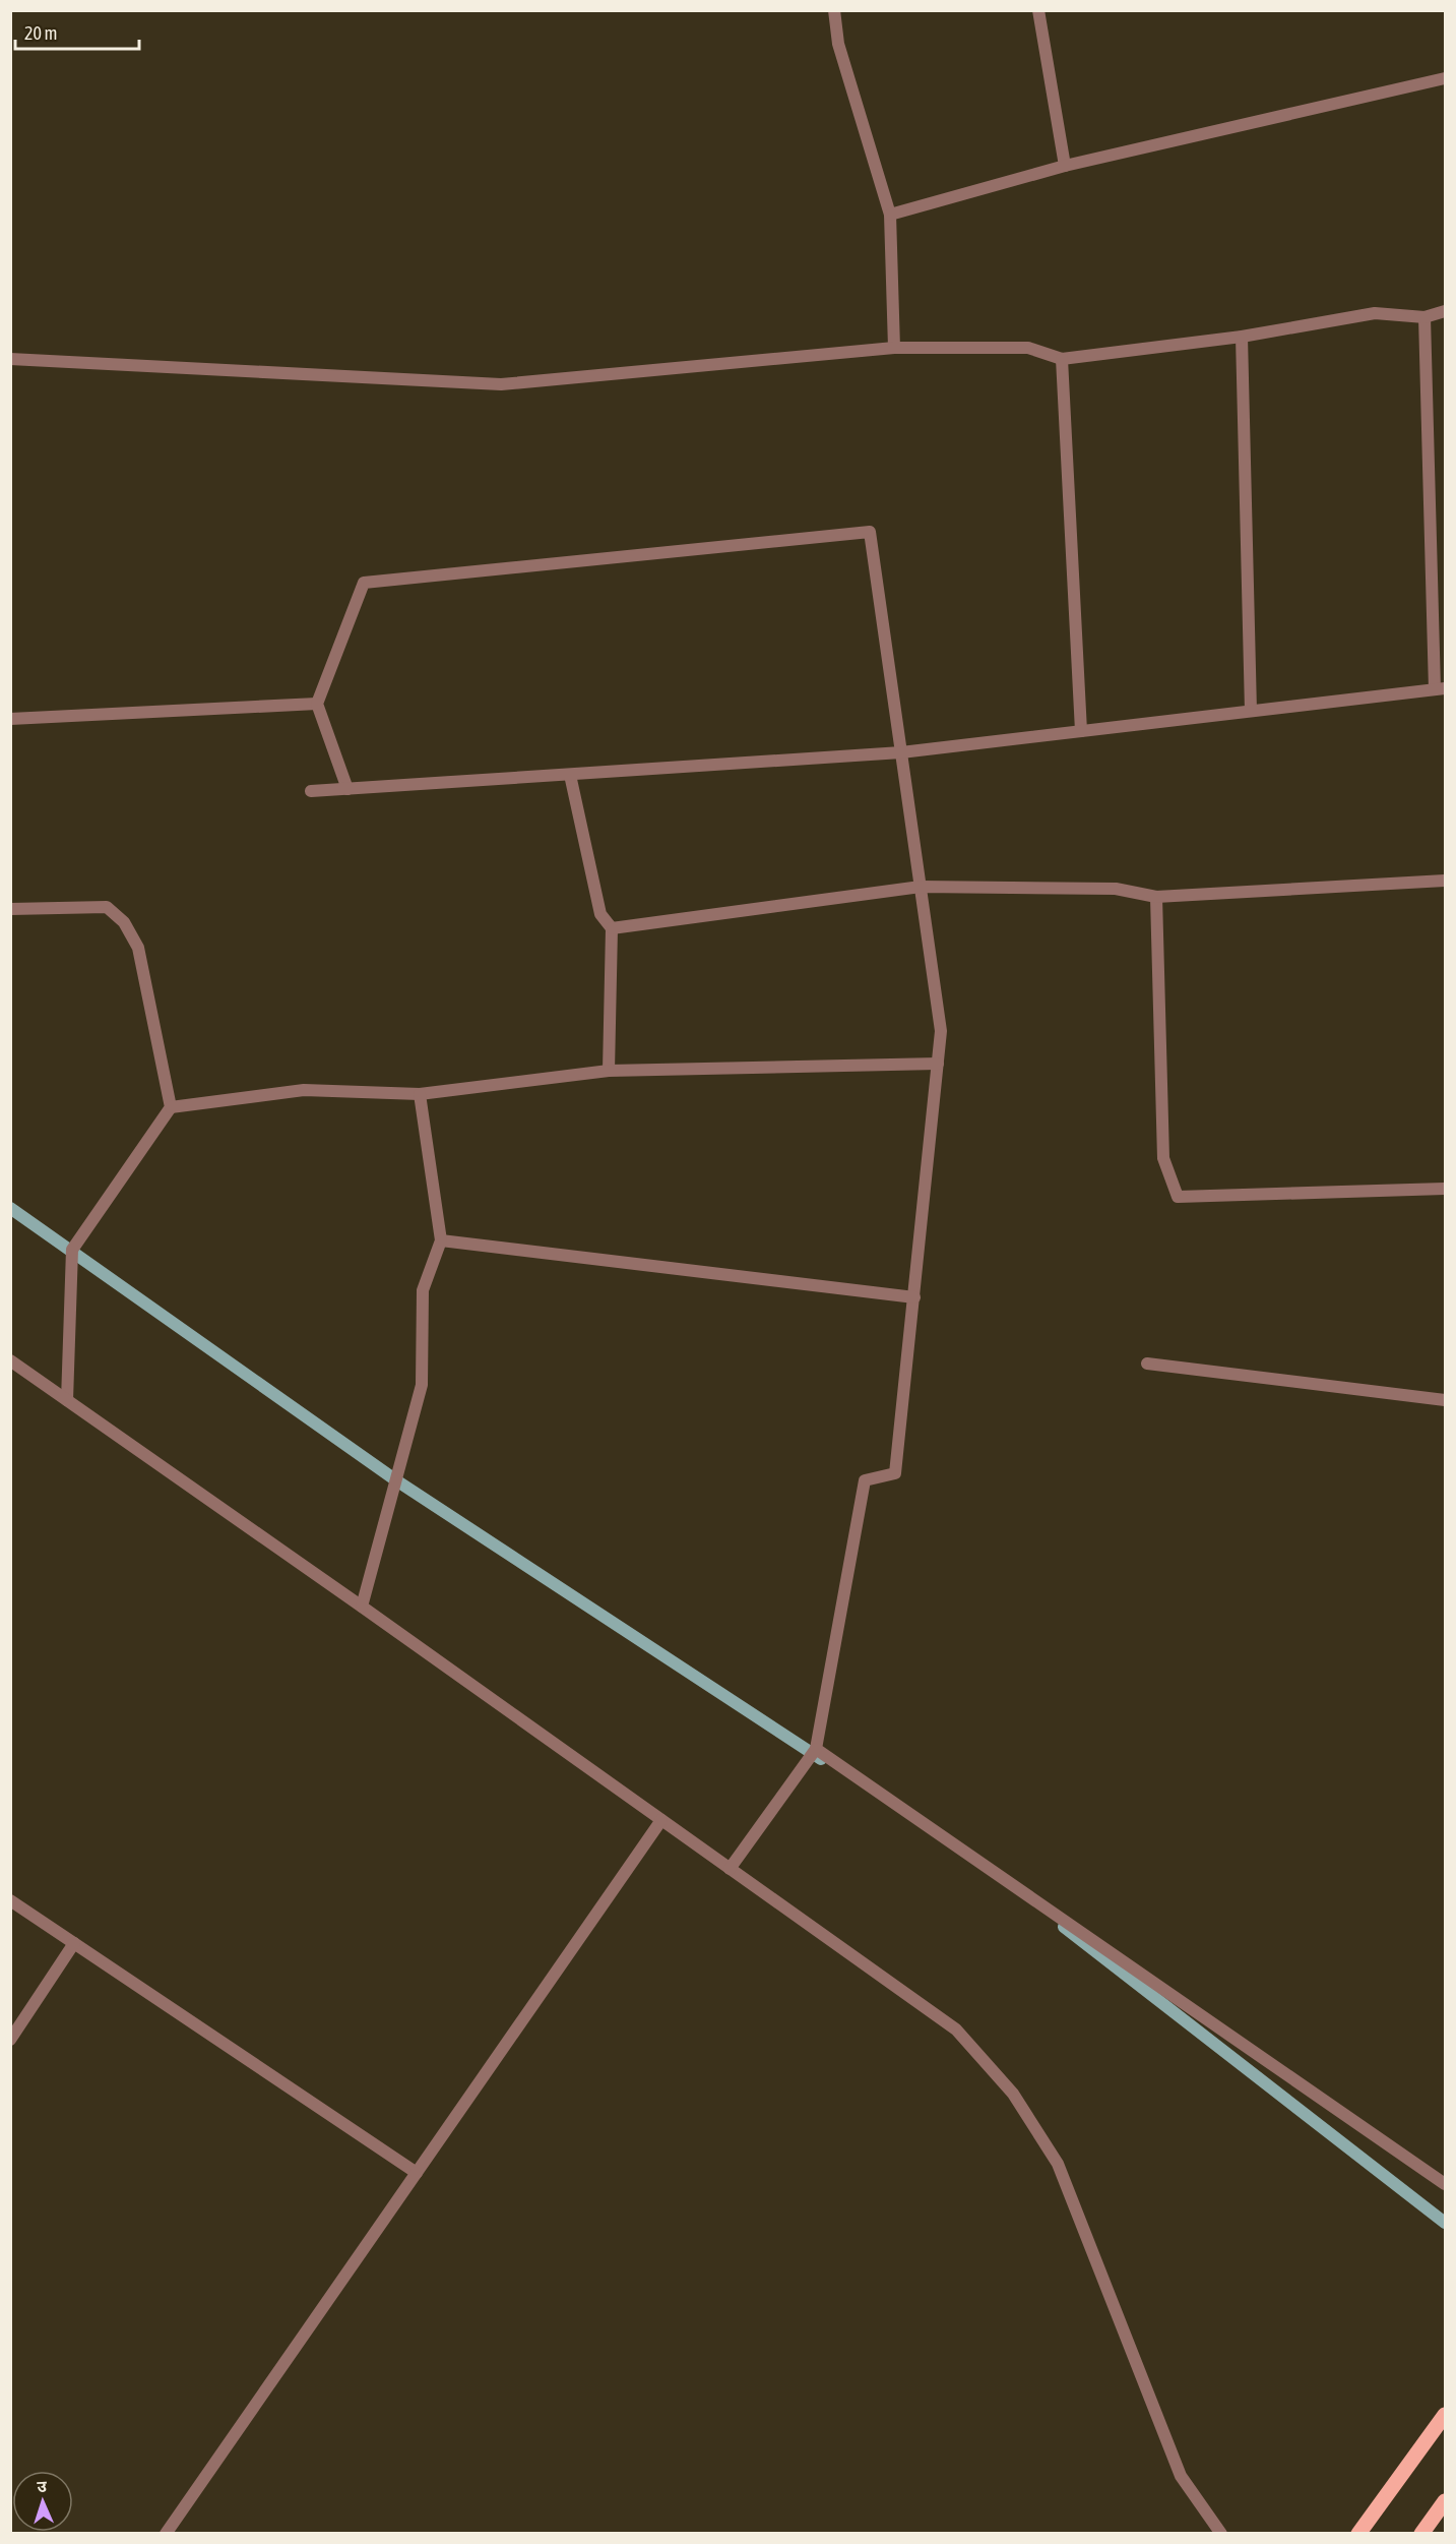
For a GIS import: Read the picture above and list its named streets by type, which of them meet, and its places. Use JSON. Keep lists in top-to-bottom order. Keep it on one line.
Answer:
{"scale_bar":"20 m","north":"top"}
